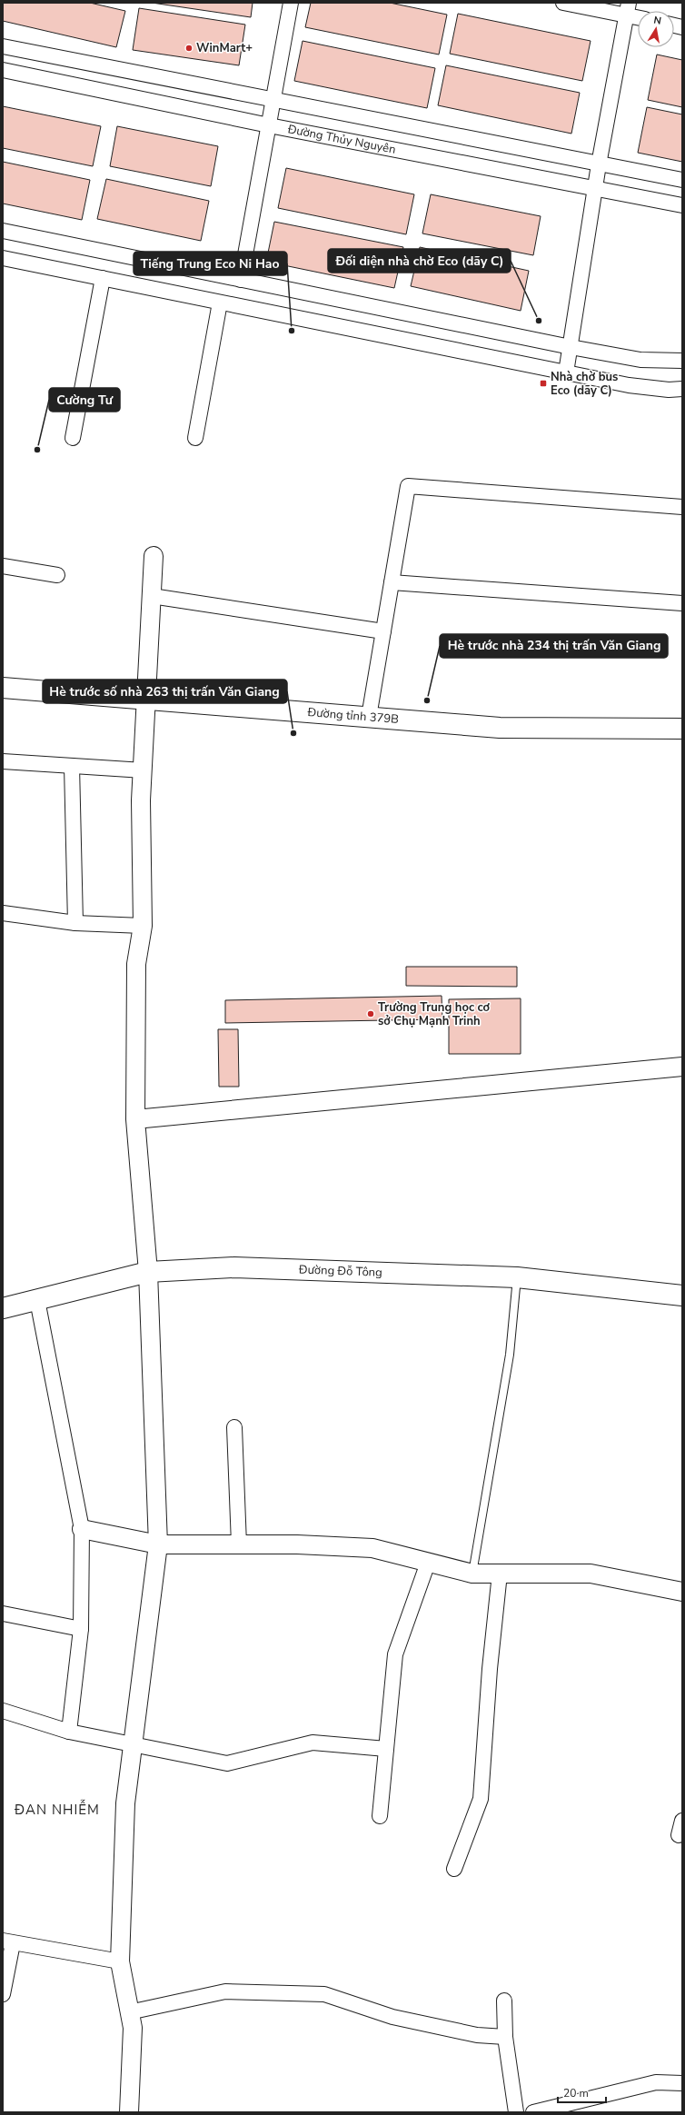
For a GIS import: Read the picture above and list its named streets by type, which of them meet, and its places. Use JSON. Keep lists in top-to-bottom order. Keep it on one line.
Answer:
{"streets":{"main road":["Đường tỉnh 379B","Đường Đỗ Tông"],"street":["Đường Thủy Nguyên"]},"districts":["ĐAN NHIỄM"],"places":{"other":["WinMart+","Đối diện nhà chờ Eco (dãy C)","Tiếng Trung Eco Ni Hao","Cường Tư","Hè trước nhà 234 thị trấn Văn Giang","Hè trước số nhà 263 thị trấn Văn Giang","Trường Trung học cơ sở Chụ Mạnh Trinh"],"transit":["Nhà chờ bus Eco (dãy C)"]},"scale_bar":"20 m","north":"top"}
